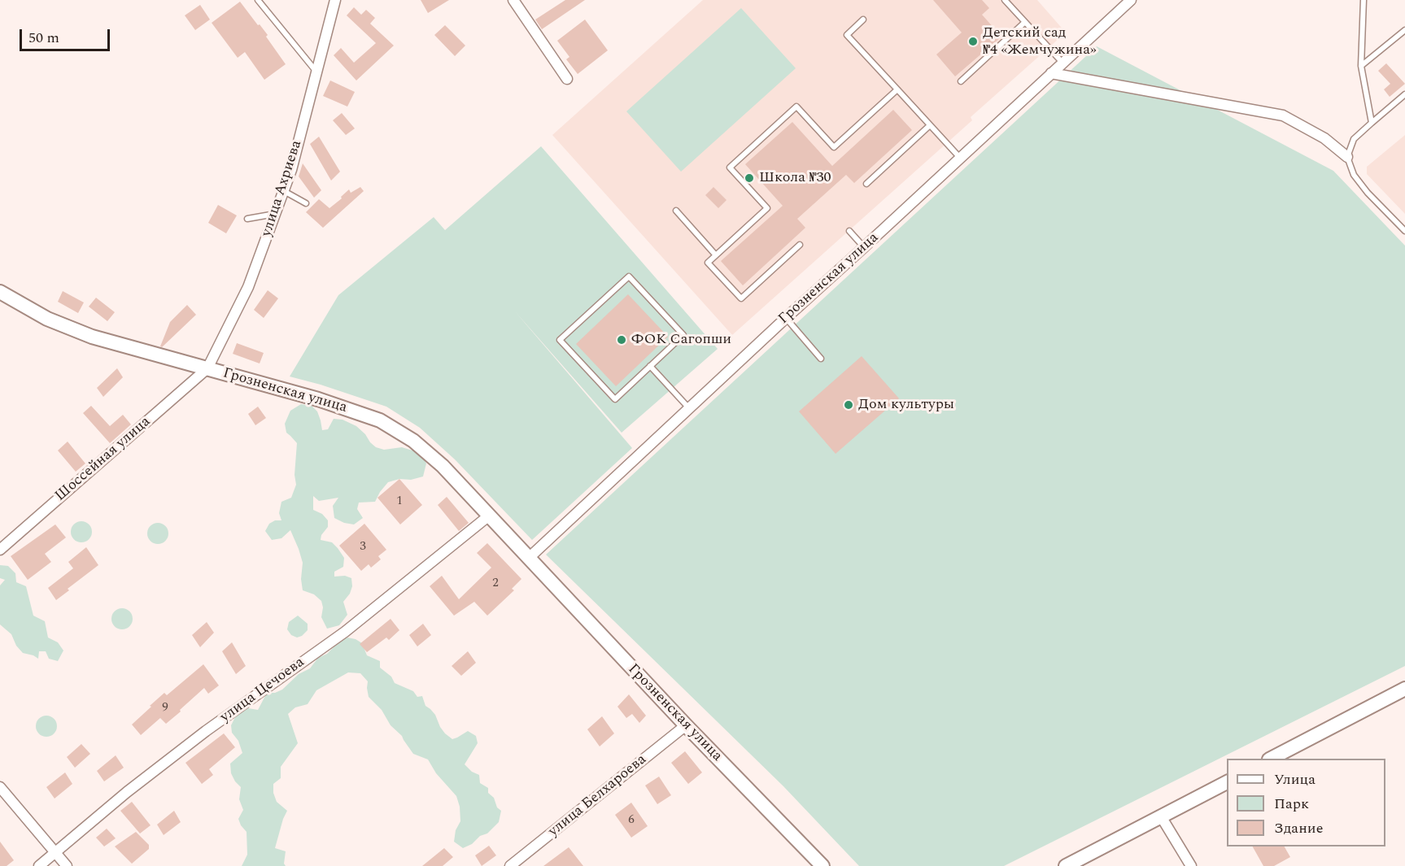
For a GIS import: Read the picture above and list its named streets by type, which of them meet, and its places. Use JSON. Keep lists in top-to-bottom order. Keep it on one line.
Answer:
{"streets":{"street":["улица Ахриева","Грозненская улица","Шоссейная улица","улица Цечоева","улица Белхароева"]},"crossings":[["улица Ахриева","Грозненская улица"],["улица Ахриева","Шоссейная улица"],["Грозненская улица","Шоссейная улица"],["Грозненская улица","улица Цечоева"],["Грозненская улица","улица Белхароева"]],"places":["Детский сад №4 «Жемчужина»","Школа №30","ФОК Сагопши","Дом культуры"],"house_numbers":["1","3","2","9","6"],"legend":["Улица","Парк","Здание"],"scale_bar":"50 m"}
